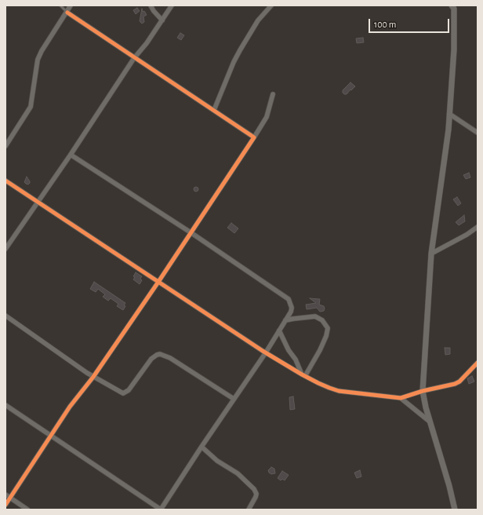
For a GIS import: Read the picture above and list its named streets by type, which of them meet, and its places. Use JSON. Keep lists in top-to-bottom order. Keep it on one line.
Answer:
{"scale_bar":"100 m"}
